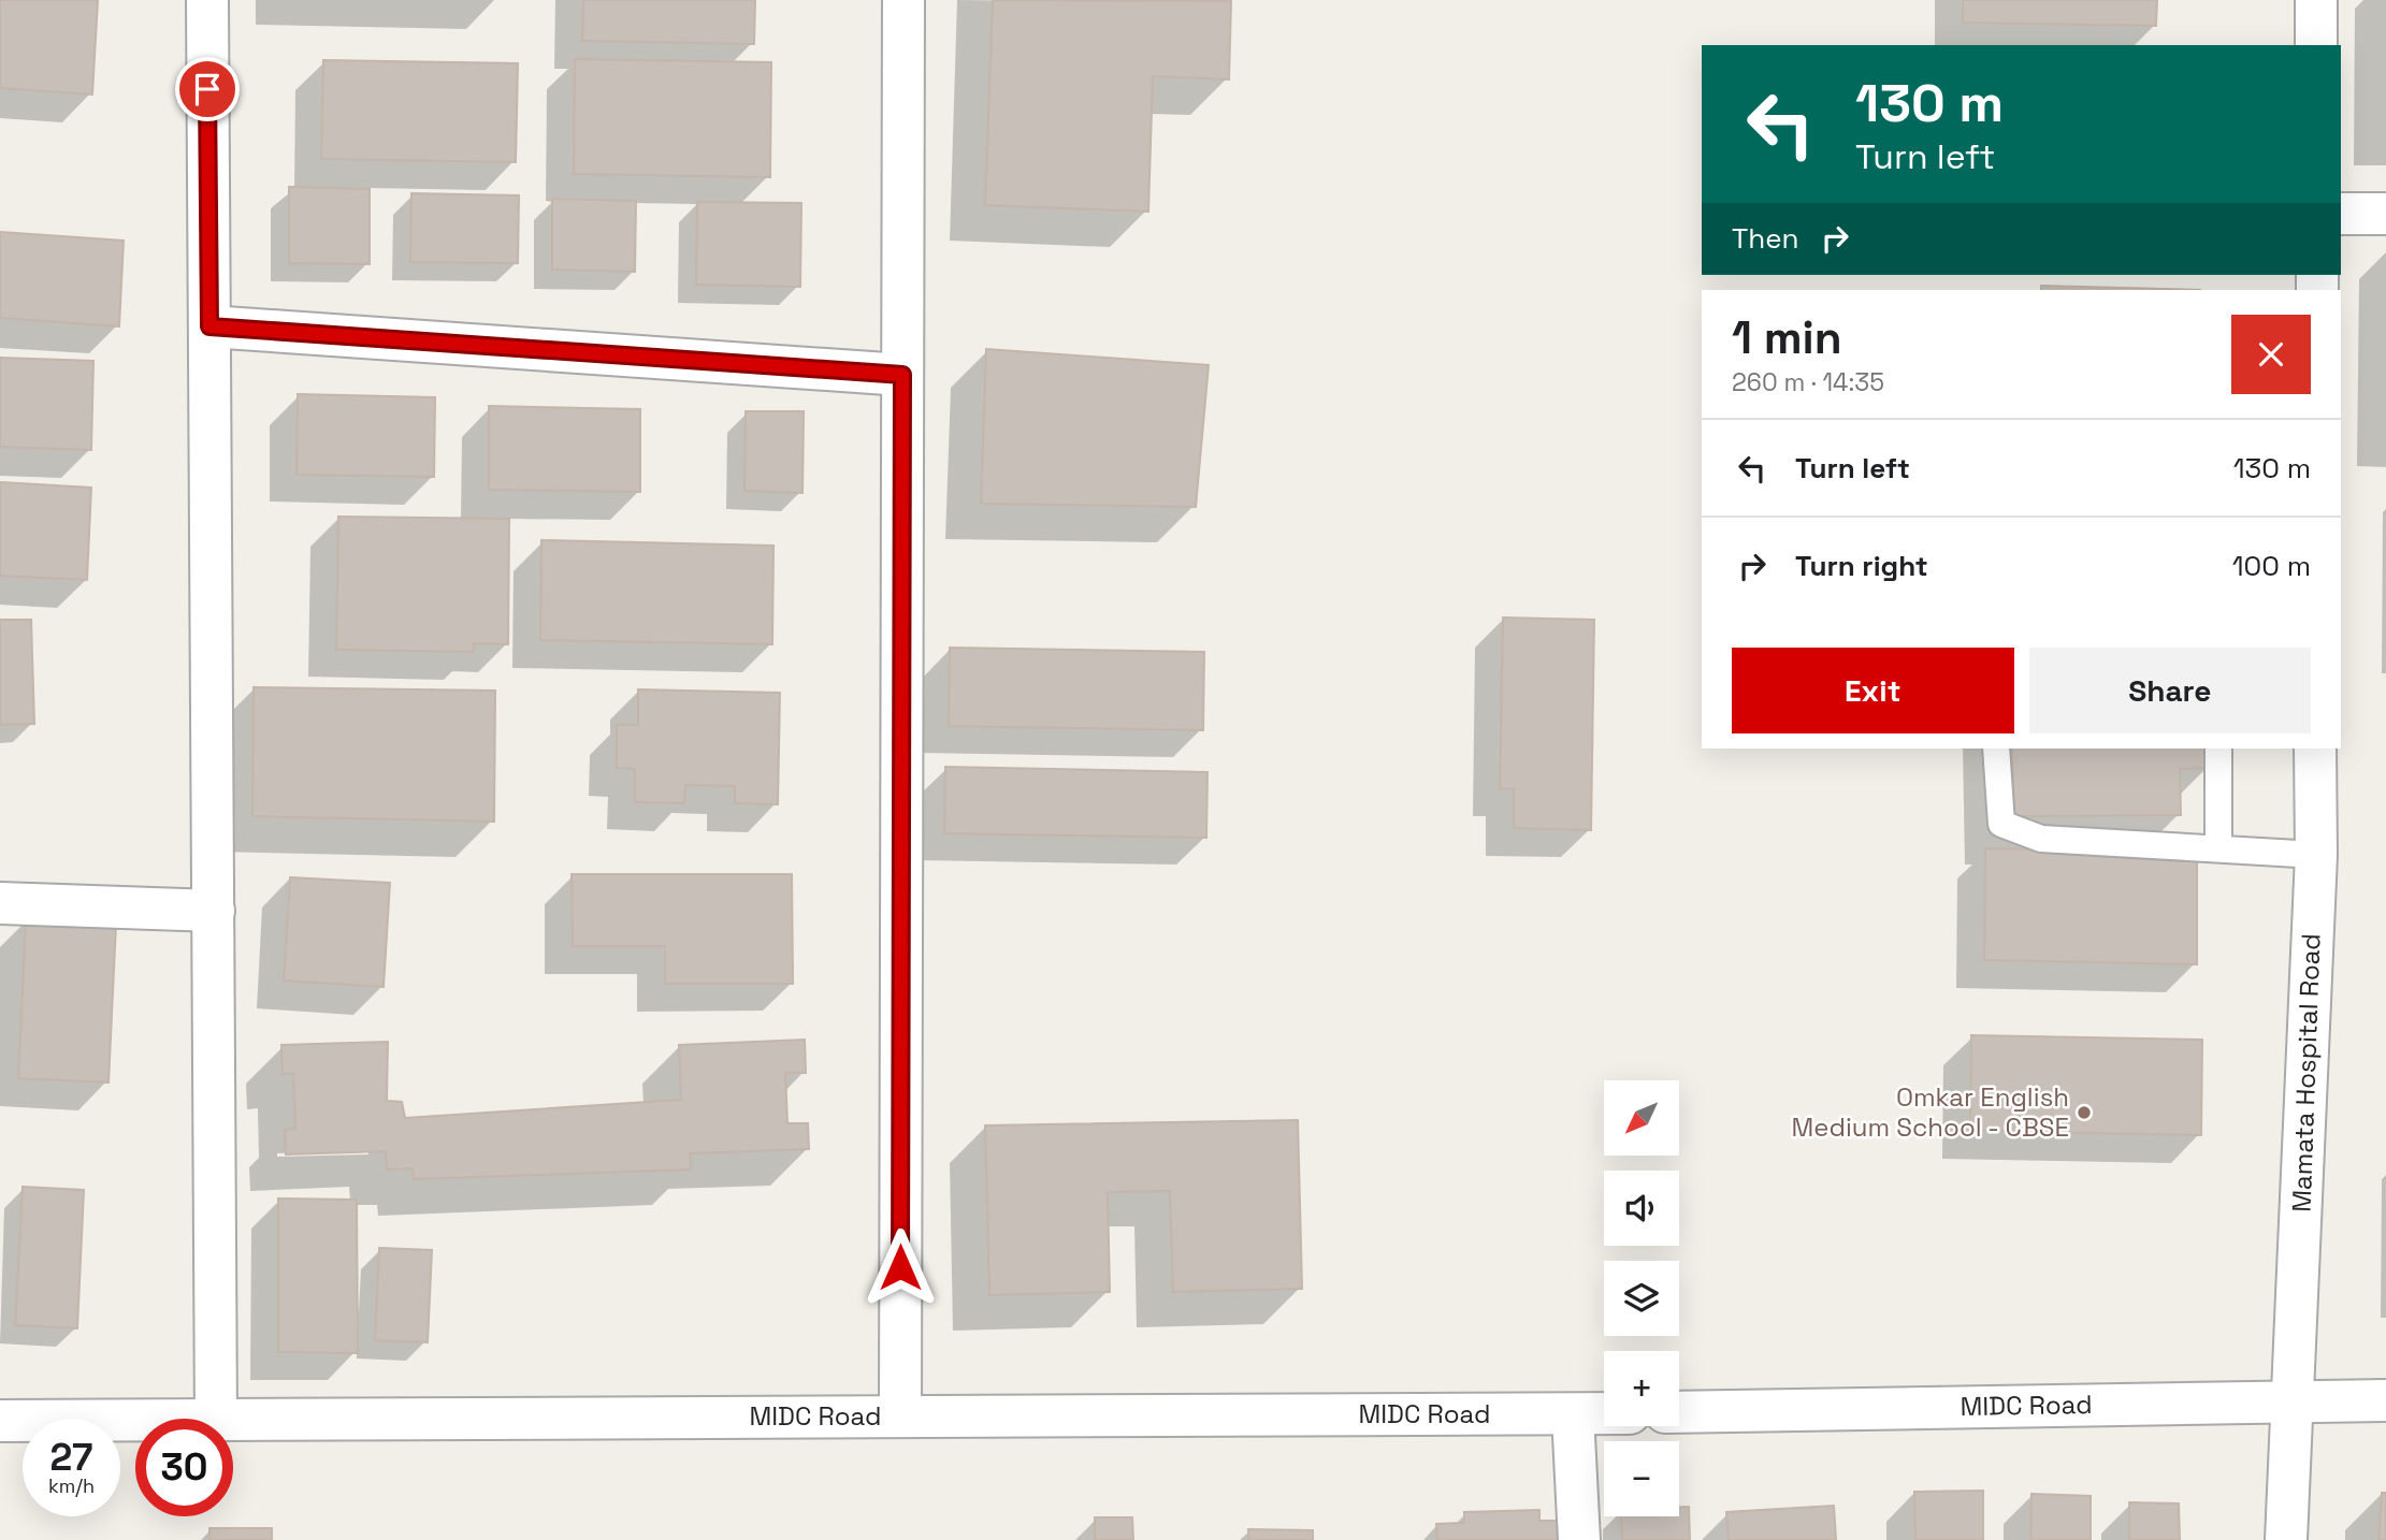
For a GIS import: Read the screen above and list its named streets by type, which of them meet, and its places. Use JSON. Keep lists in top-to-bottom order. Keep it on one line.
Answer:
{"streets":{"street":["Mamata Hospital Road","MIDC Road"]},"crossings":[["Mamata Hospital Road","MIDC Road"]],"places":["Omkar English Medium School - CBSE"],"north":"bottom left","page":{"turn":["130 m","Turn left"],"then":"Then","heading":["1 min","260 m · 14:35"],"list":[{"name":"Turn left","value":"130 m"},{"name":"Turn right","value":"100 m"}],"buttons":["Exit","Share"],"map_buttons":["+","−"],"speed":"27 km/h","limit":"30"}}
